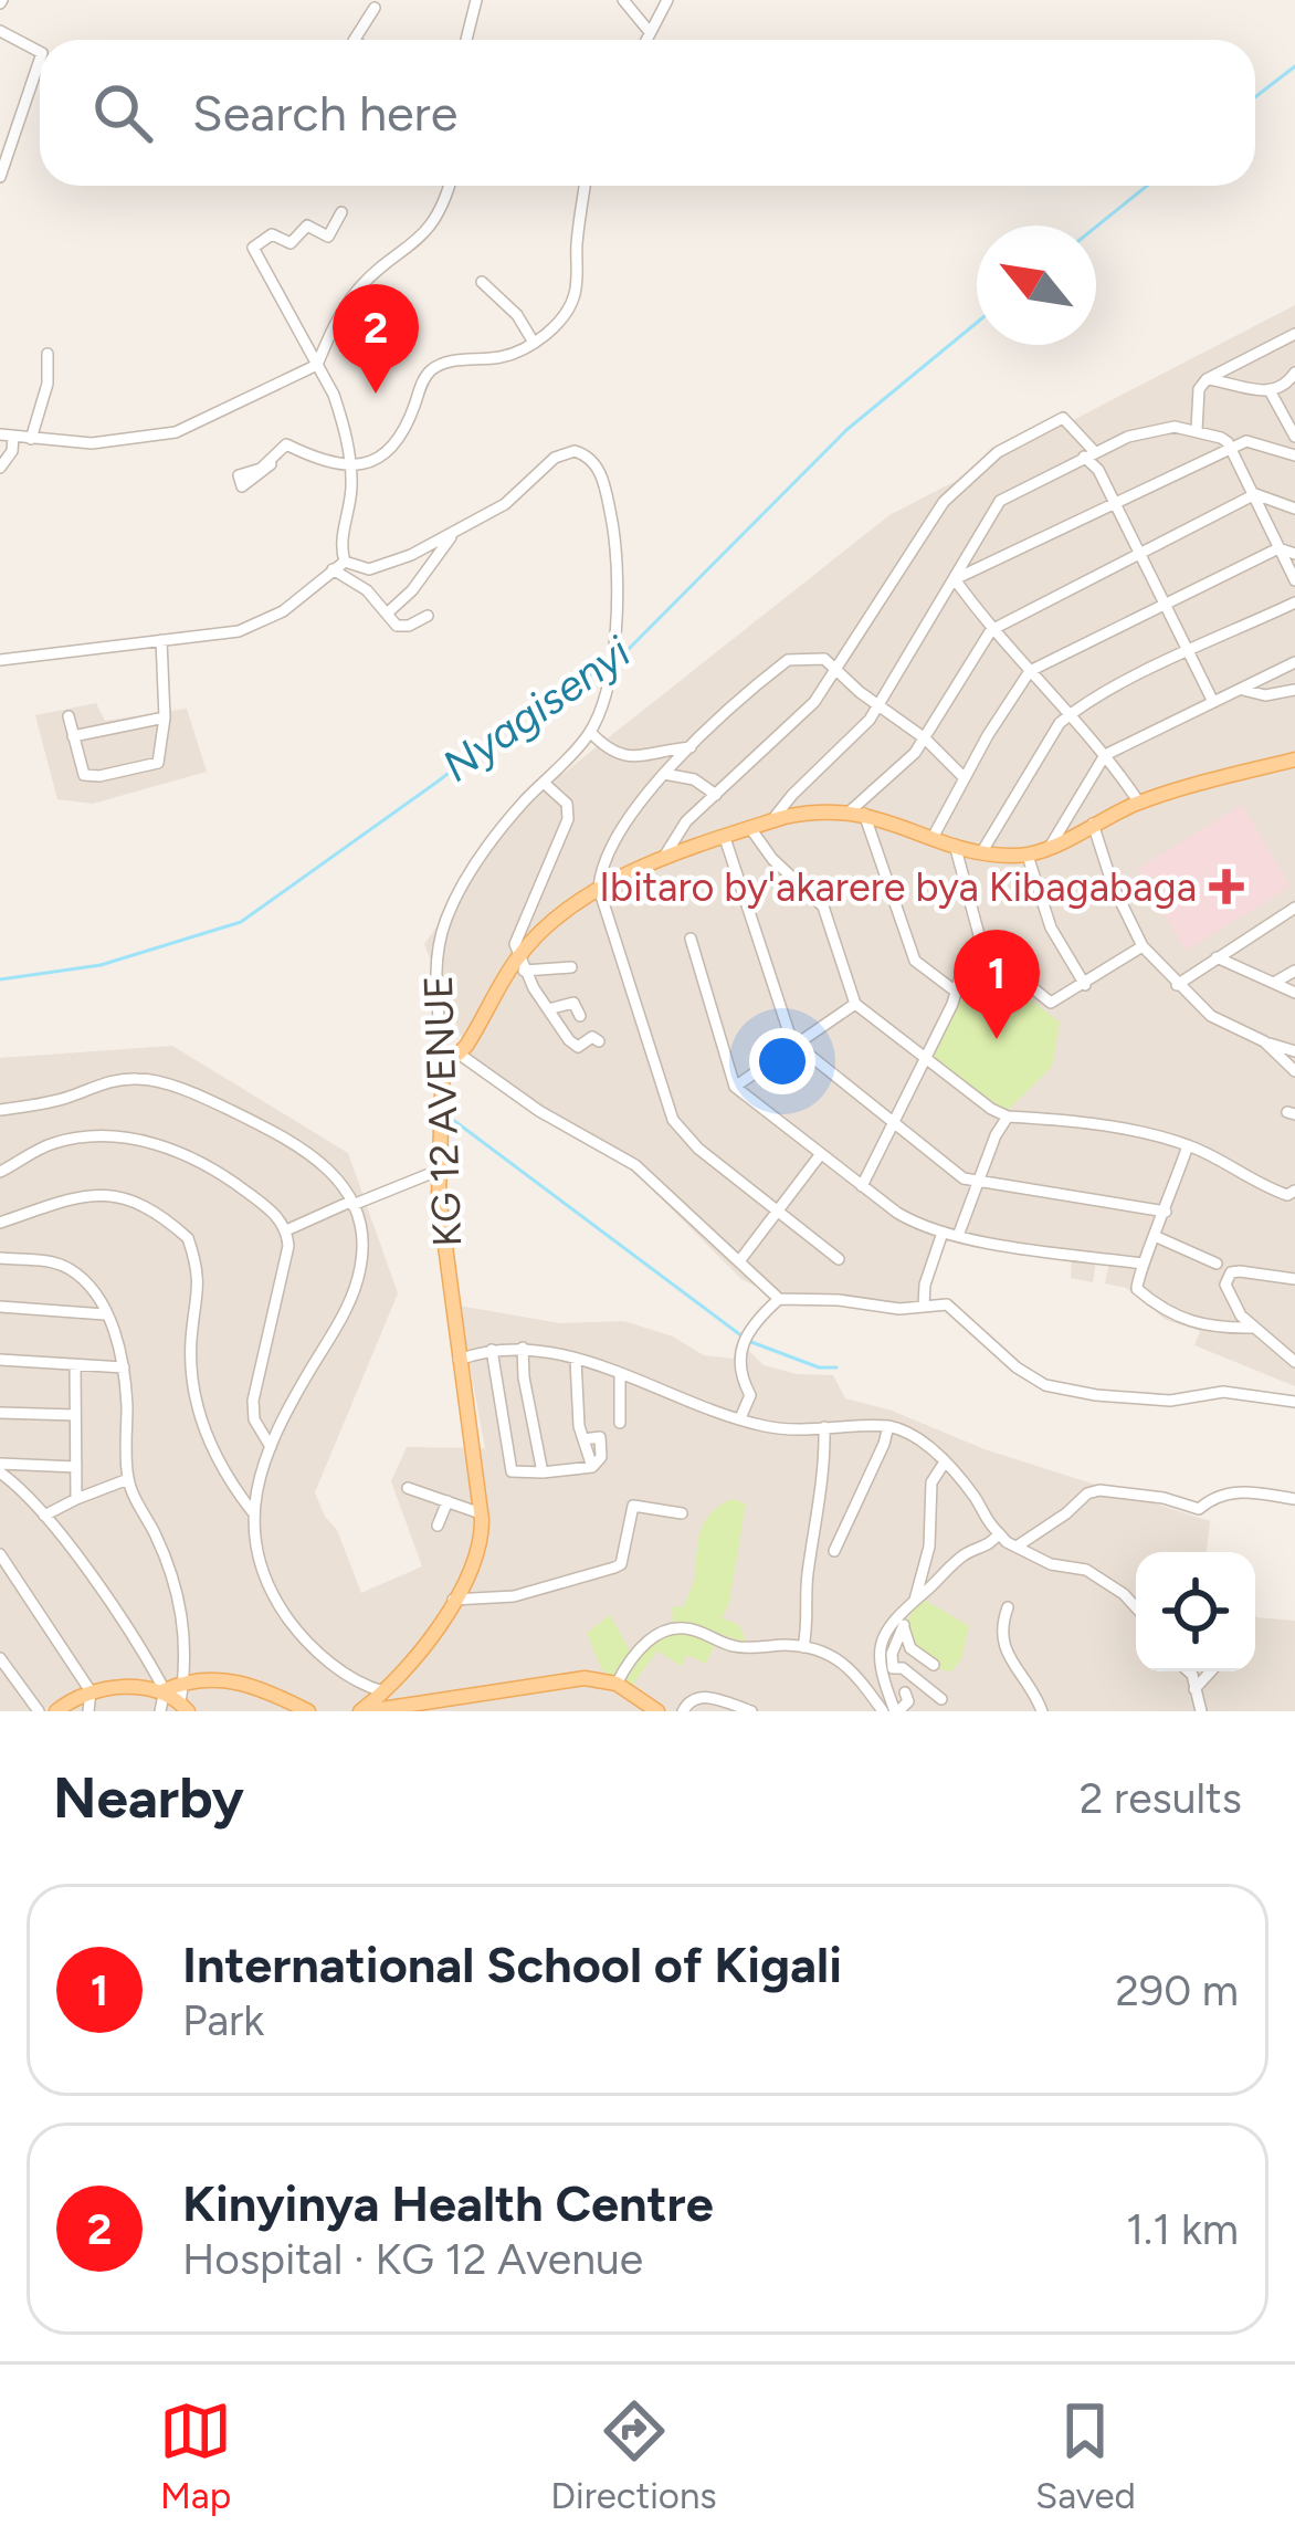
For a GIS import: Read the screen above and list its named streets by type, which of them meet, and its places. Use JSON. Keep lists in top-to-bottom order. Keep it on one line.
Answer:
{"streets":{"main road":["KG 12 AVENUE"]},"water":["Nyagisenyi"],"places":{"health":["Ibitaro by'akarere bya Kibagabaga"]},"north":"top left","page":{"search":"Search here","pins":["2","1"],"heading":["Nearby","2 results"],"list":[{"mark":"1","name":"International School of Kigali","note":"Park","value":"290 m"},{"mark":"2","name":"Kinyinya Health Centre","note":"Hospital · KG 12 Avenue","value":"1.1 km"}],"nav":["Map","Directions","Saved"]}}
